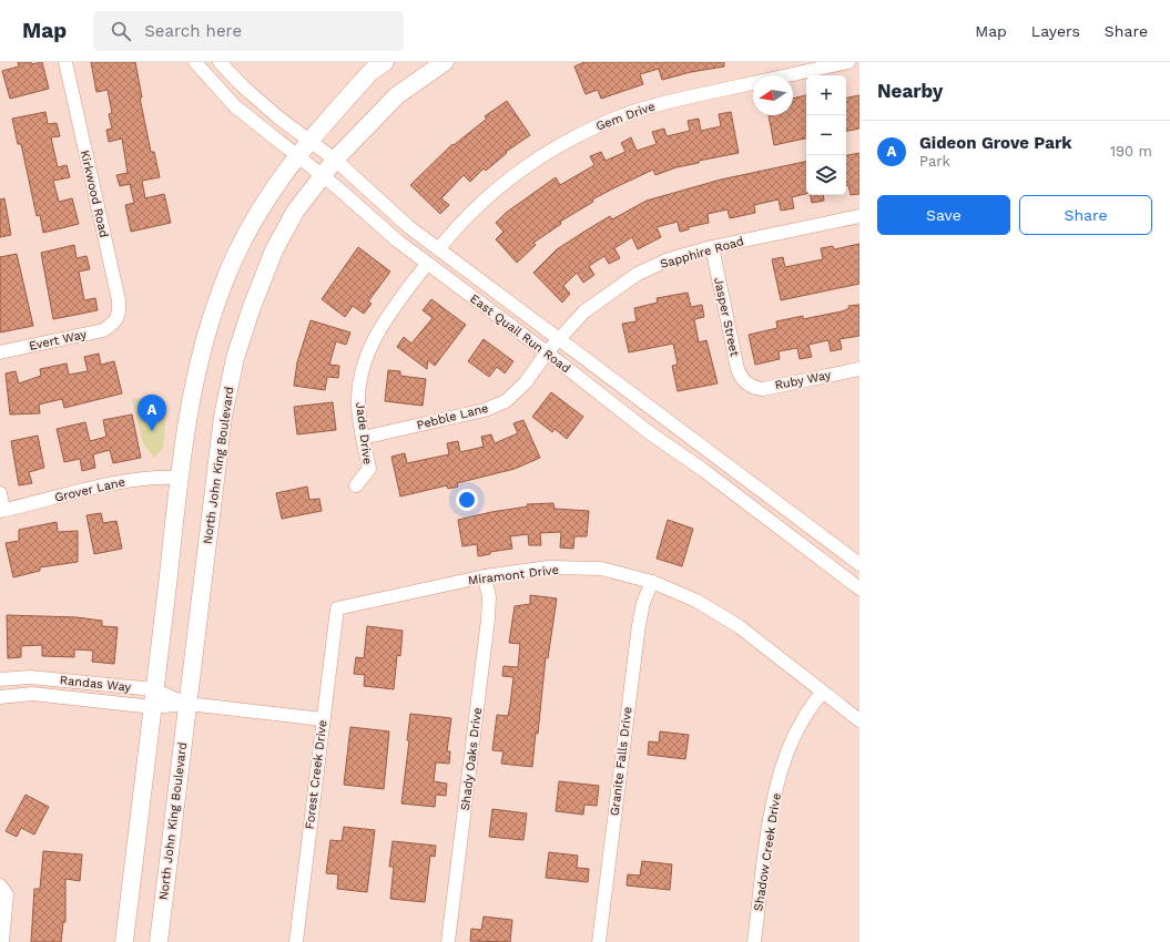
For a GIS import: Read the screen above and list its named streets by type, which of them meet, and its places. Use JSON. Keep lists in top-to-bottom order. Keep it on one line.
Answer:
{"streets":{"main road":["North John King Boulevard"],"street":["Gem Drive","Kirkwood Road","Sapphire Road","Jasper Street","East Quail Run Road","Evert Way","Ruby Way","Pebble Lane","Jade Drive","Grover Lane","Miramont Drive","Randas Way","Shady Oaks Drive","Granite Falls Drive","Forest Creek Drive","Shadow Creek Drive"]},"crossings":[["Gem Drive","East Quail Run Road"],["Kirkwood Road","Evert Way"],["Sapphire Road","Jasper Street"],["Sapphire Road","East Quail Run Road"],["Sapphire Road","Pebble Lane"],["Jasper Street","Ruby Way"],["East Quail Run Road","Pebble Lane"],["East Quail Run Road","Jade Drive"],["East Quail Run Road","North John King Boulevard"],["Pebble Lane","Jade Drive"],["North John King Boulevard","Randas Way"],["Miramont Drive","Shady Oaks Drive"],["Miramont Drive","Granite Falls Drive"],["Miramont Drive","Forest Creek Drive"],["Miramont Drive","Shadow Creek Drive"],["Randas Way","Forest Creek Drive"]],"north":"left","page":{"header":"Map","search":"Search here","nav":["Map","Layers","Share"],"heading":"Nearby","map_buttons":["+","−"],"list":[{"mark":"A","name":"Gideon Grove Park","note":"Park","value":"190 m"}],"buttons":["Save","Share"],"pins":"A"}}
